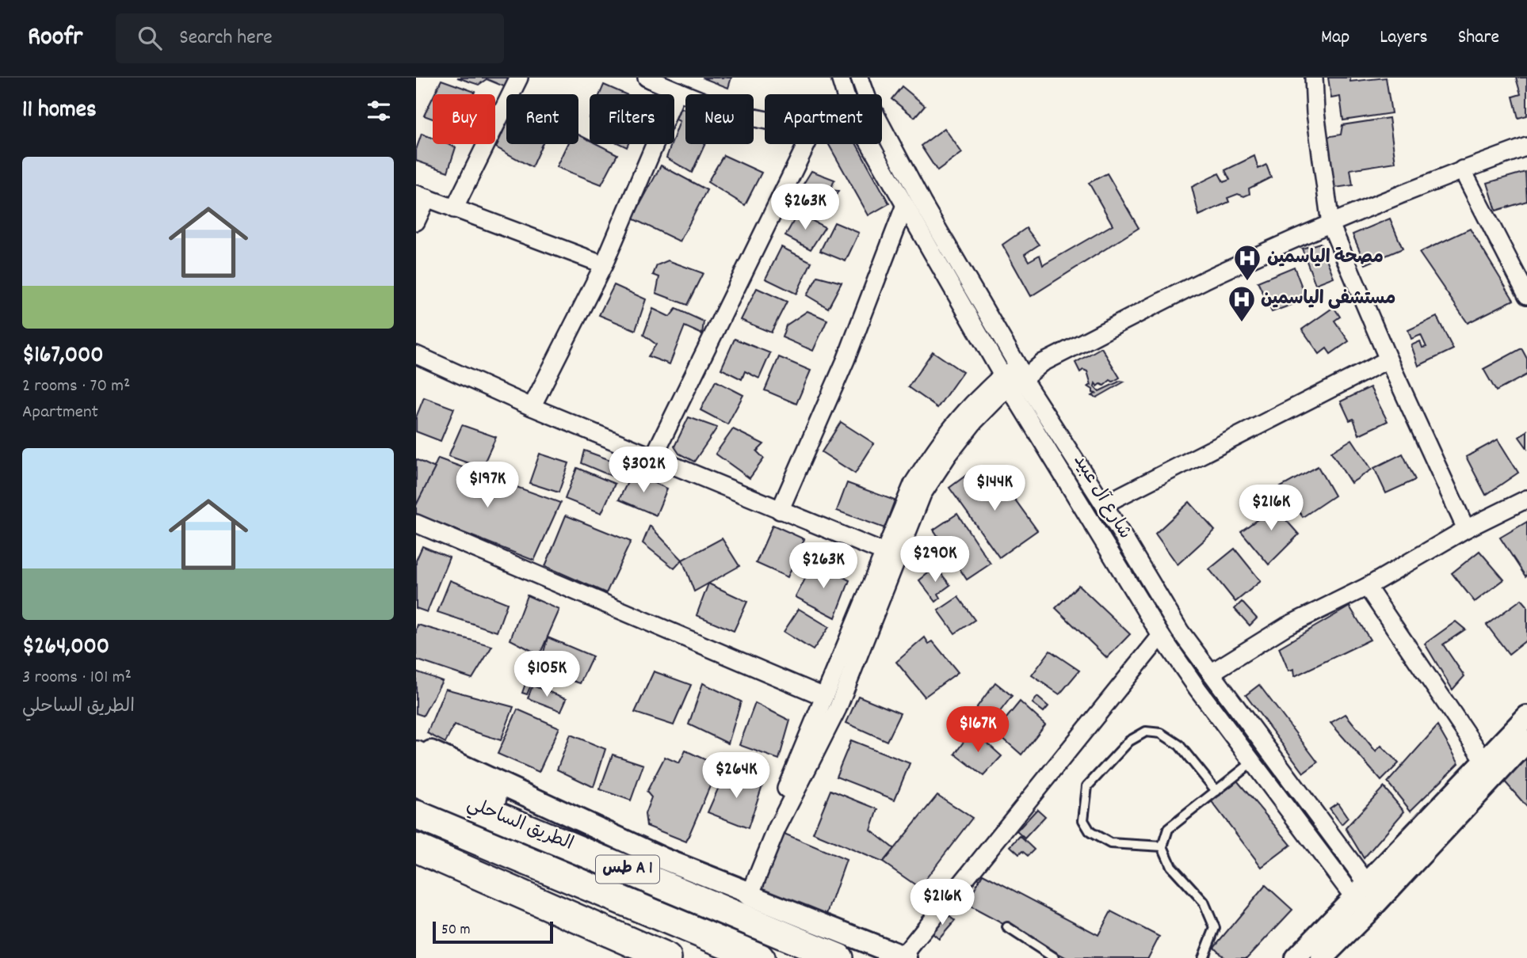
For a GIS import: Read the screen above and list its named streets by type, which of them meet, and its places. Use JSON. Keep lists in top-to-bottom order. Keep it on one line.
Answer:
{"streets":{"highway":["الطريق الساحلي","طس A 1"],"street":["شارع آل عبيد"]},"places":{"hospital":["مصحة الياسمين","مستشفى الياسمين"]},"scale_bar":"50 m","page":{"header":"Roofr","search":"Search here","nav":["Map","Layers","Share"],"heading":"11 homes","chip":["Buy","Rent","Filters","New","Apartment"],"list":[{"name":"$167,000","note":"2 rooms · 70 m² · Apartment"},{"name":"$264,000","note":"3 rooms · 101 m² · الطريق الساحلي"}],"price":["$263K","$302K","$197K","$144K","$216K","$290K","$263K","$105K","$167K","$264K","$216K"],"scale":"50 m"}}
